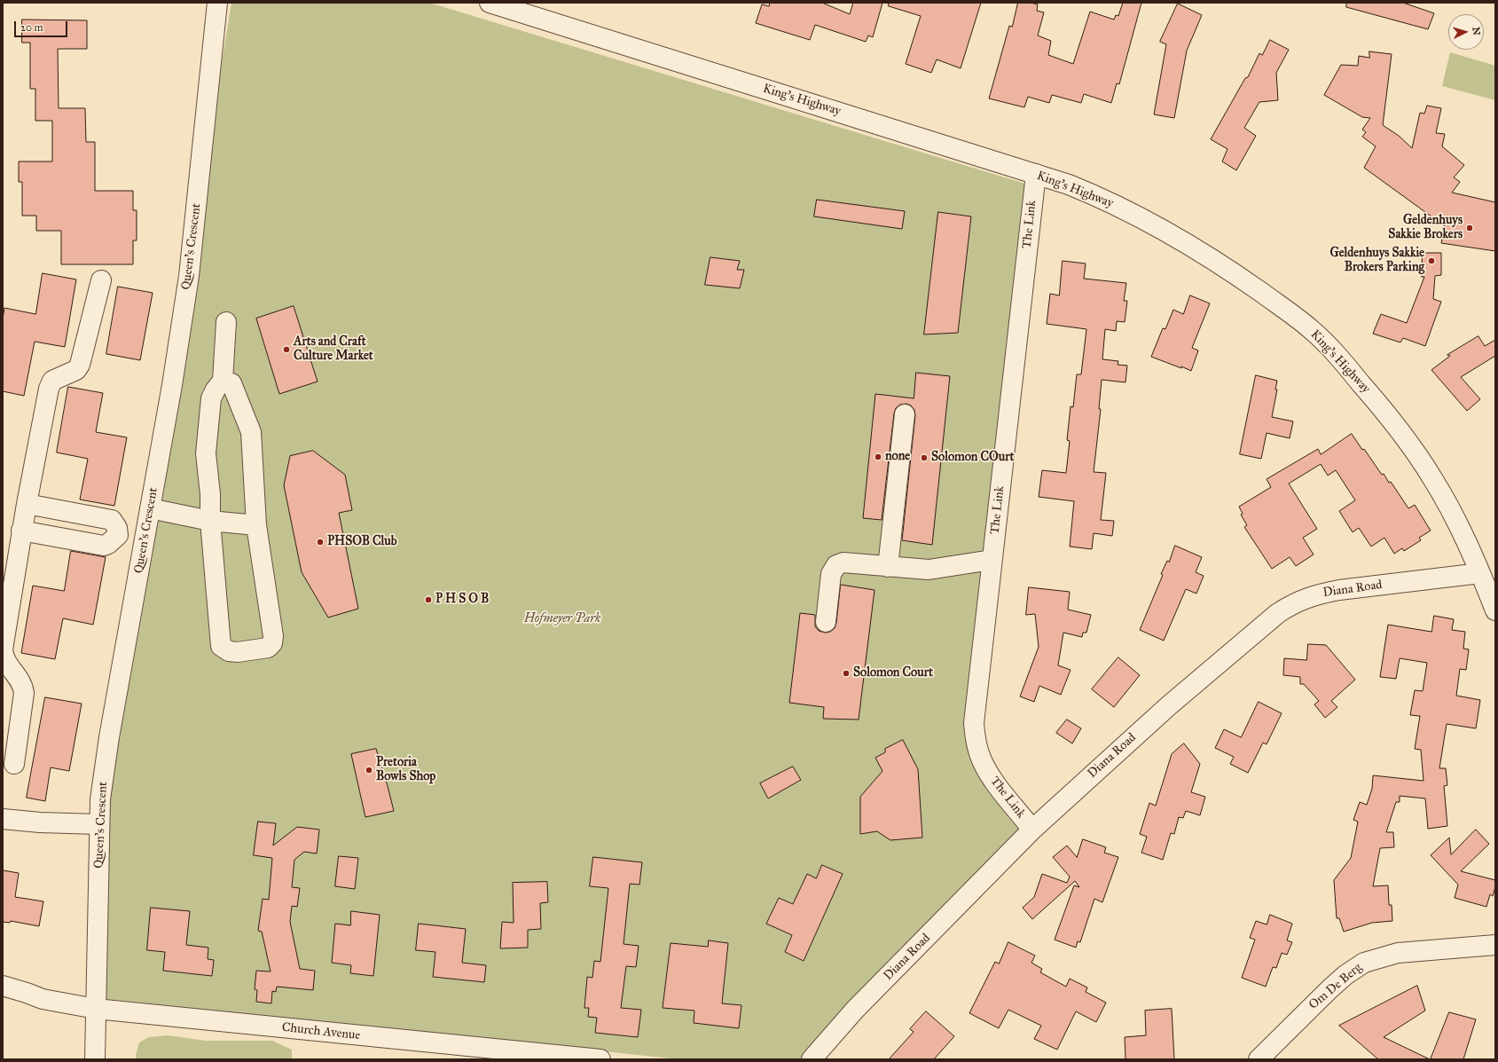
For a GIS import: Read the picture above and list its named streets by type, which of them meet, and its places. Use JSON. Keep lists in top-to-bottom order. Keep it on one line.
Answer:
{"streets":{"street":["King's Highway","The Link","Queen's Crescent","Diana Road","Om De Berg","Church Avenue"]},"crossings":[["King's Highway","The Link"],["King's Highway","Diana Road"],["The Link","Diana Road"],["Queen's Crescent","Church Avenue"]],"parks":["Hofmeyer Park"],"places":["Geldenhuys Sakkie Brokers","Geldenhuys Sakkie Brokers Parking","Arts and Craft Culture Market","none","Solomon COurt","PHSOB Club","P H S O B","Solomon Court","Pretoria Bowls Shop"],"scale_bar":"20 m","north":"right"}
